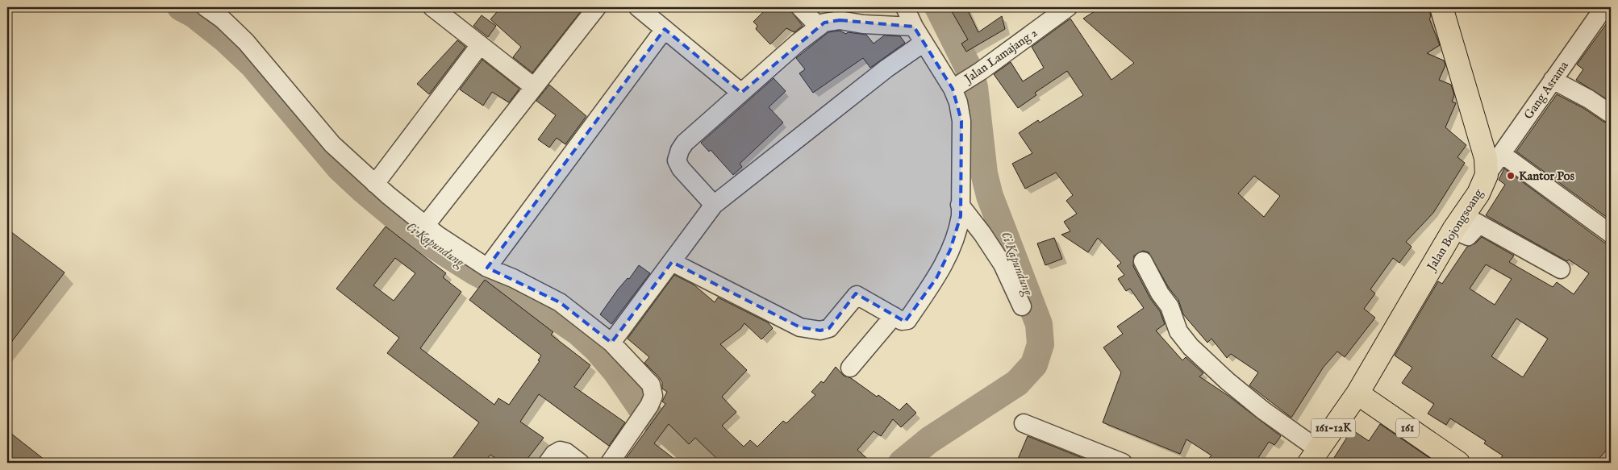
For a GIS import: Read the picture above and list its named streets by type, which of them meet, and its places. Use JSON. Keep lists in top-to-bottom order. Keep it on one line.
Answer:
{"streets":{"main road":["Jalan Bojongsoang","161-12K","161"],"street":["Jalan Lamajang 2","Gang Asrama"]},"crossings":[["Gang Asrama","Jalan Bojongsoang"],["Jalan Bojongsoang","161-12K"],["Jalan Bojongsoang","161"],["161-12K","161"]],"water":["Ci Kapundung"],"places":["Kantor Pos"]}
